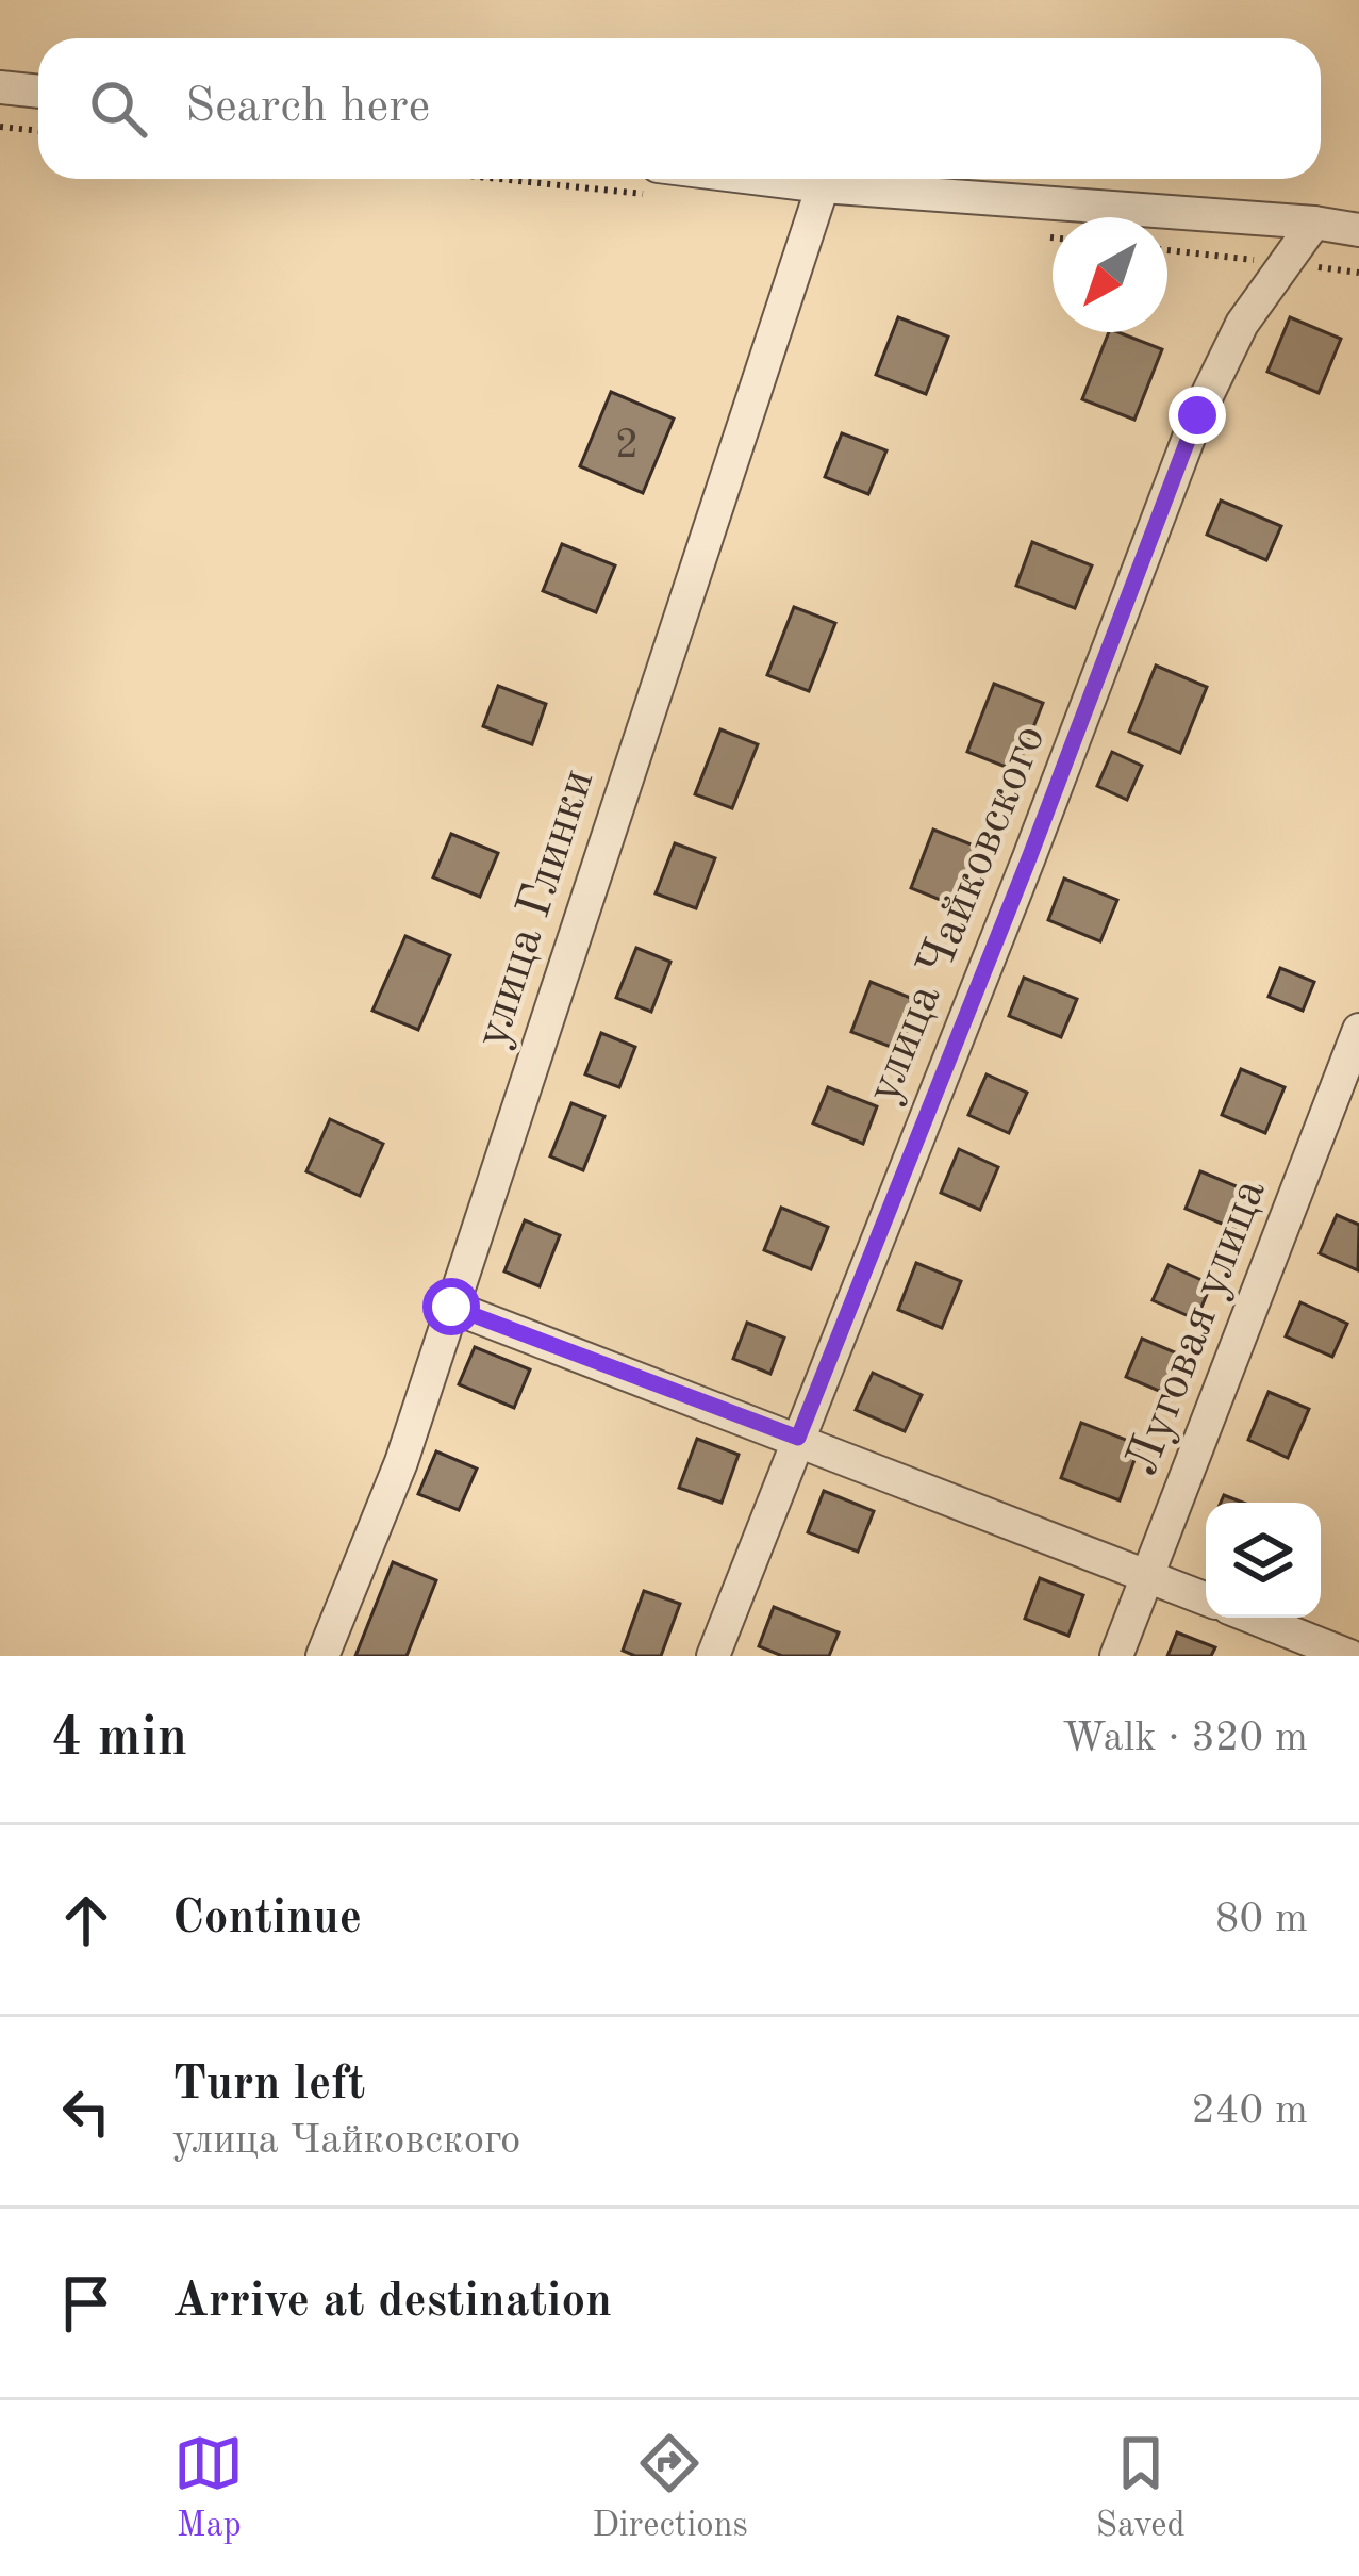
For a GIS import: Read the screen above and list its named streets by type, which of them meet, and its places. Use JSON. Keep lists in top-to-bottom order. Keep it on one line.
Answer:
{"streets":{"street":["улица Глинки","улица Чайковского","Луговая улица"]},"house_numbers":["2"],"north":"bottom left","page":{"search":"Search here","heading":["4 min","Walk · 320 m"],"list":[["Continue","80 m"],["Turn left","улица Чайковского","240 m"],"Arrive at destination"],"nav":["Map","Directions","Saved"]}}
